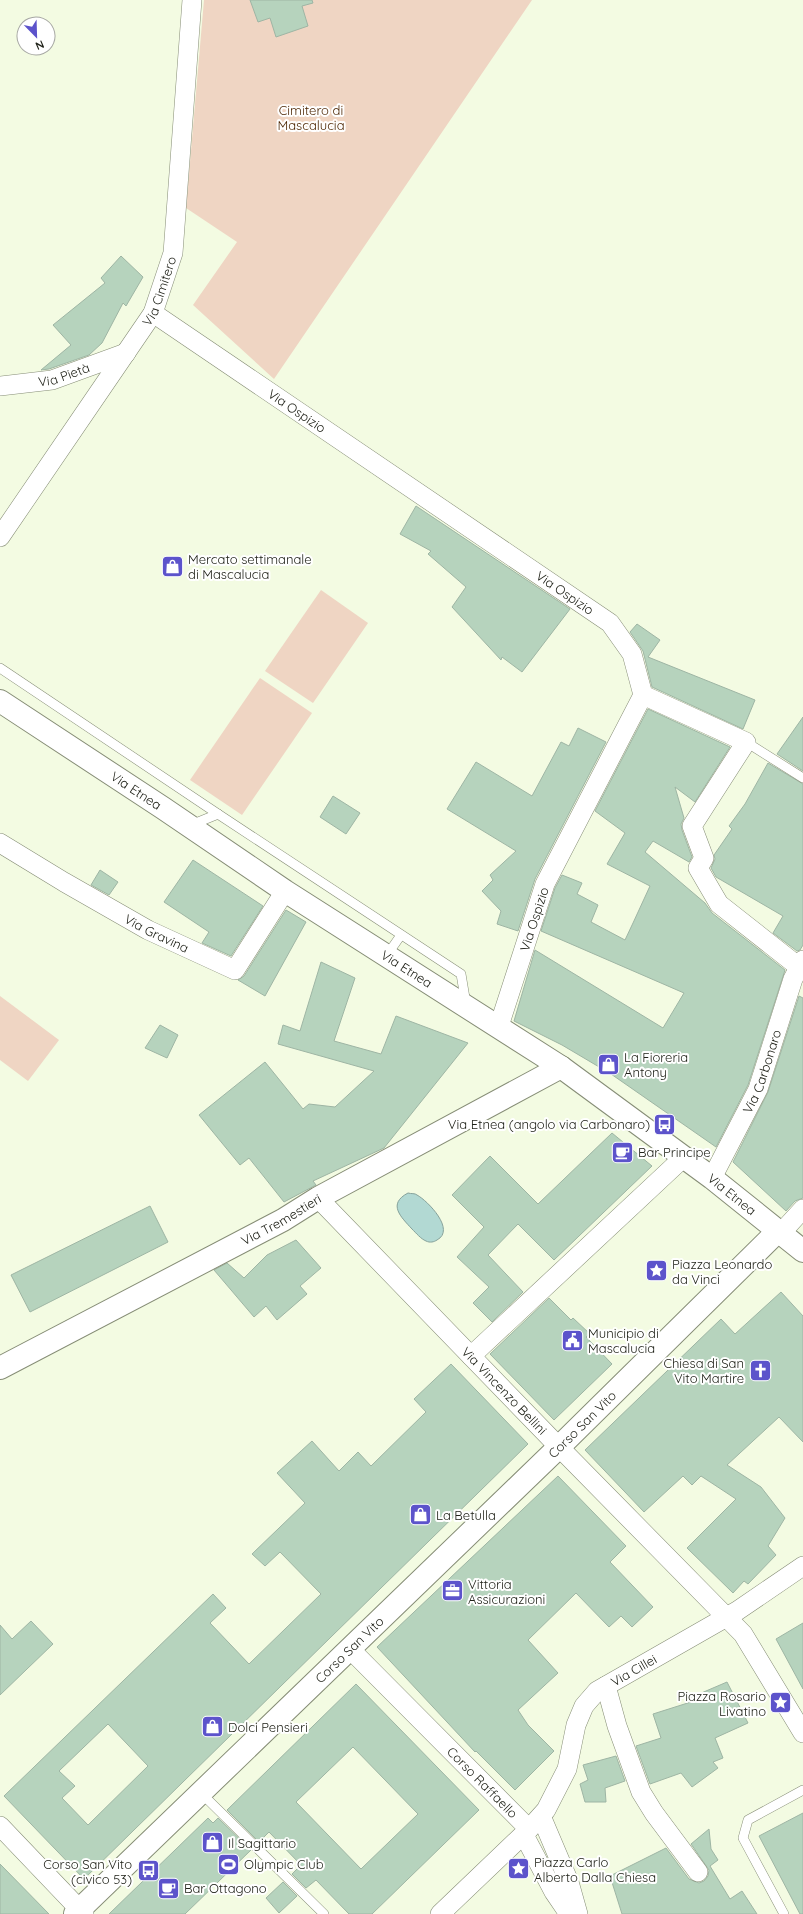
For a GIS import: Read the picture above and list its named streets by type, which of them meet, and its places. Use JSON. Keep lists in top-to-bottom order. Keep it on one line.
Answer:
{"streets":{"main road":["Via Etnea","Via Tremestieri","Corso San Vito"],"street":["Via Cimitero","Via Pietà","Via Ospizio","Via Gravina","Via Carbonaro","Via Vincenzo Bellini","Via Cillei","Corso Raffaello"]},"crossings":[["Via Cimitero","Via Pietà"],["Via Cimitero","Via Ospizio"],["Via Ospizio","Via Etnea"],["Via Etnea","Via Gravina"],["Via Etnea","Via Carbonaro"],["Via Etnea","Via Tremestieri"],["Via Etnea","Corso San Vito"],["Via Tremestieri","Via Vincenzo Bellini"],["Via Vincenzo Bellini","Corso San Vito"],["Via Vincenzo Bellini","Via Cillei"],["Corso San Vito","Corso Raffaello"],["Via Cillei","Corso Raffaello"]],"parks":["Cimitero di Mascalucia"],"places":{"shop":["Mercato settimanale di Mascalucia","La Fioreria Antony","La Betulla","Dolci Pensieri","Il Sagittario"],"bus stop":["Via Etnea (angolo via Carbonaro)","Corso San Vito (civico 53)"],"cafe":["Bar Principe","Bar Ottagono"],"place":["Piazza Leonardo da Vinci","Piazza Rosario Livatino","Piazza Carlo Alberto Dalla Chiesa"],"public building":["Municipio di Mascalucia"],"church":["Chiesa di San Vito Martire"],"office":["Vittoria Assicurazioni"],"sports":["Olympic Club"]},"north":"bottom right"}
